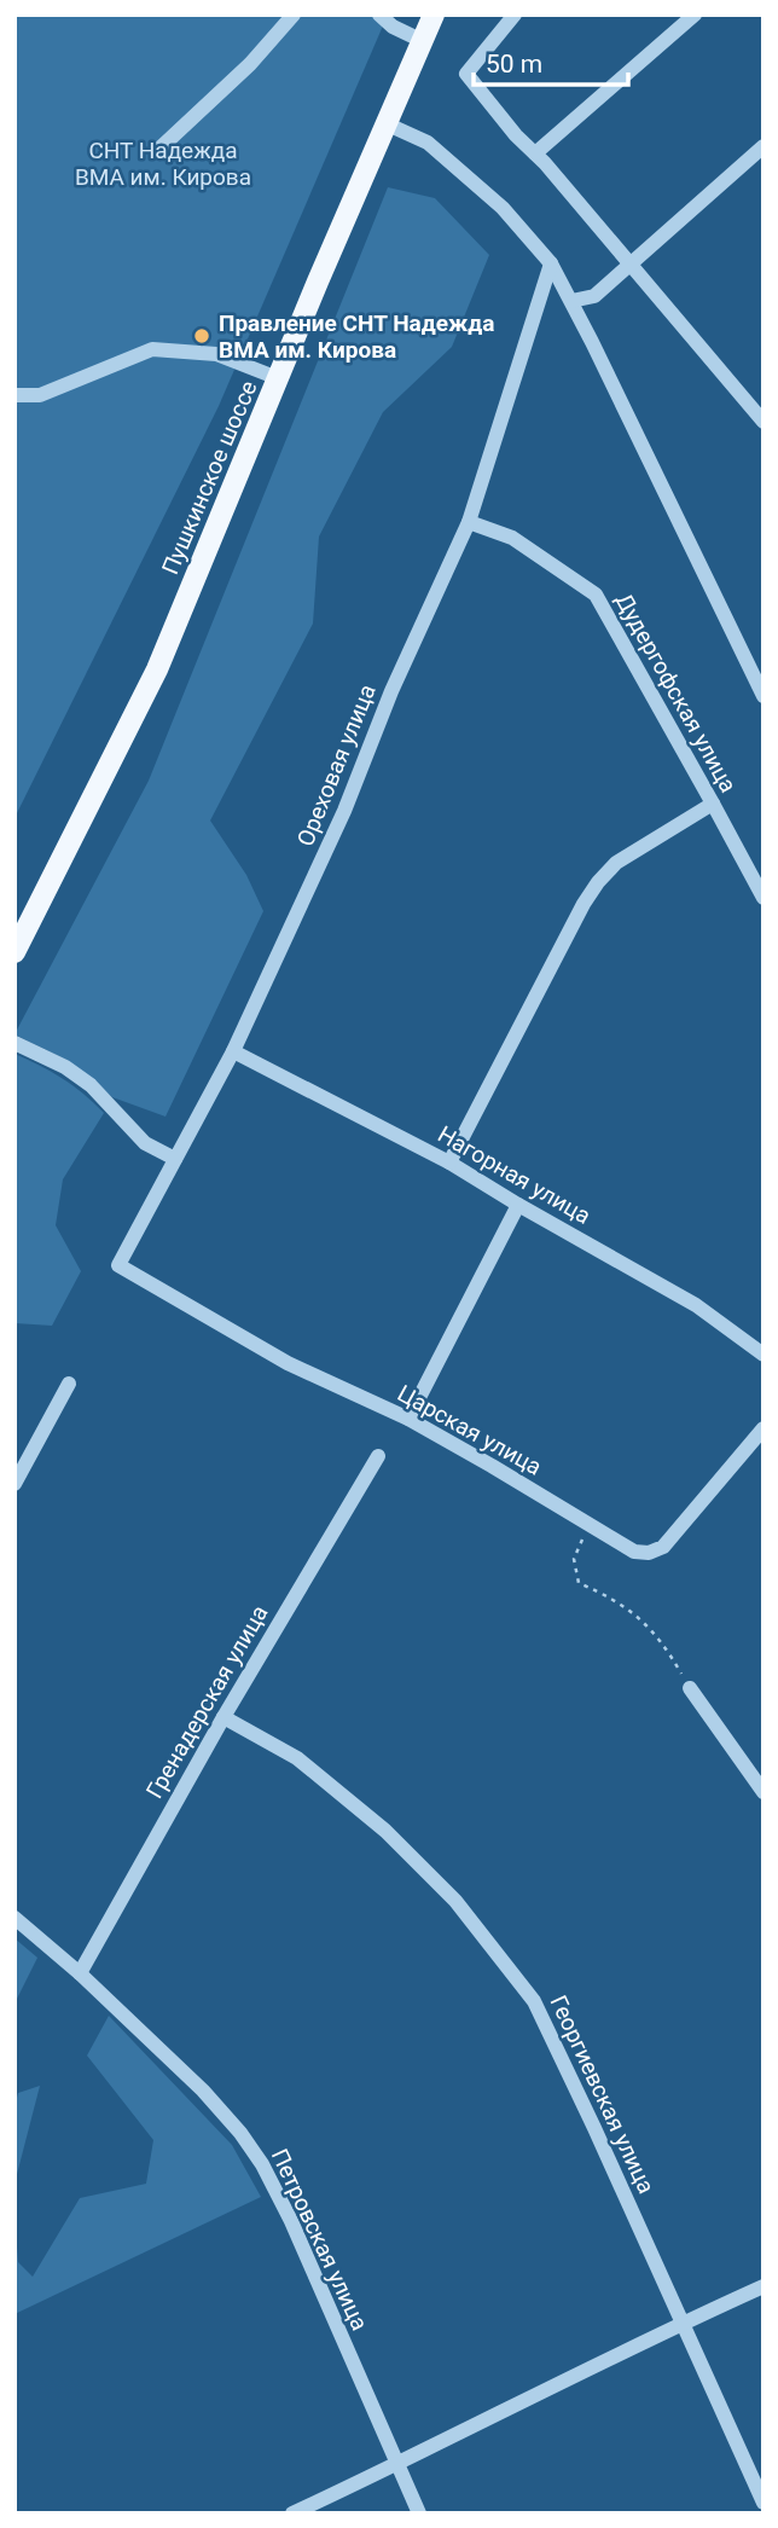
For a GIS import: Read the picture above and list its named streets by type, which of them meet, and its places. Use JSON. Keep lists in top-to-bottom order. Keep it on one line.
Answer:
{"streets":{"main road":["Пушкинское шоссе"],"street":["Дудергофская улица","Ореховая улица","Нагорная улица","Царская улица","Гренадерская улица","Георгиевская улица","Петровская улица"]},"crossings":[["Дудергофская улица","Ореховая улица"],["Ореховая улица","Нагорная улица"],["Ореховая улица","Царская улица"],["Гренадерская улица","Георгиевская улица"],["Гренадерская улица","Петровская улица"]],"parks":["СНТ Надежда ВМА им. Кирова"],"places":["Правление СНТ Надежда ВМА им. Кирова"],"scale_bar":"50 m"}
